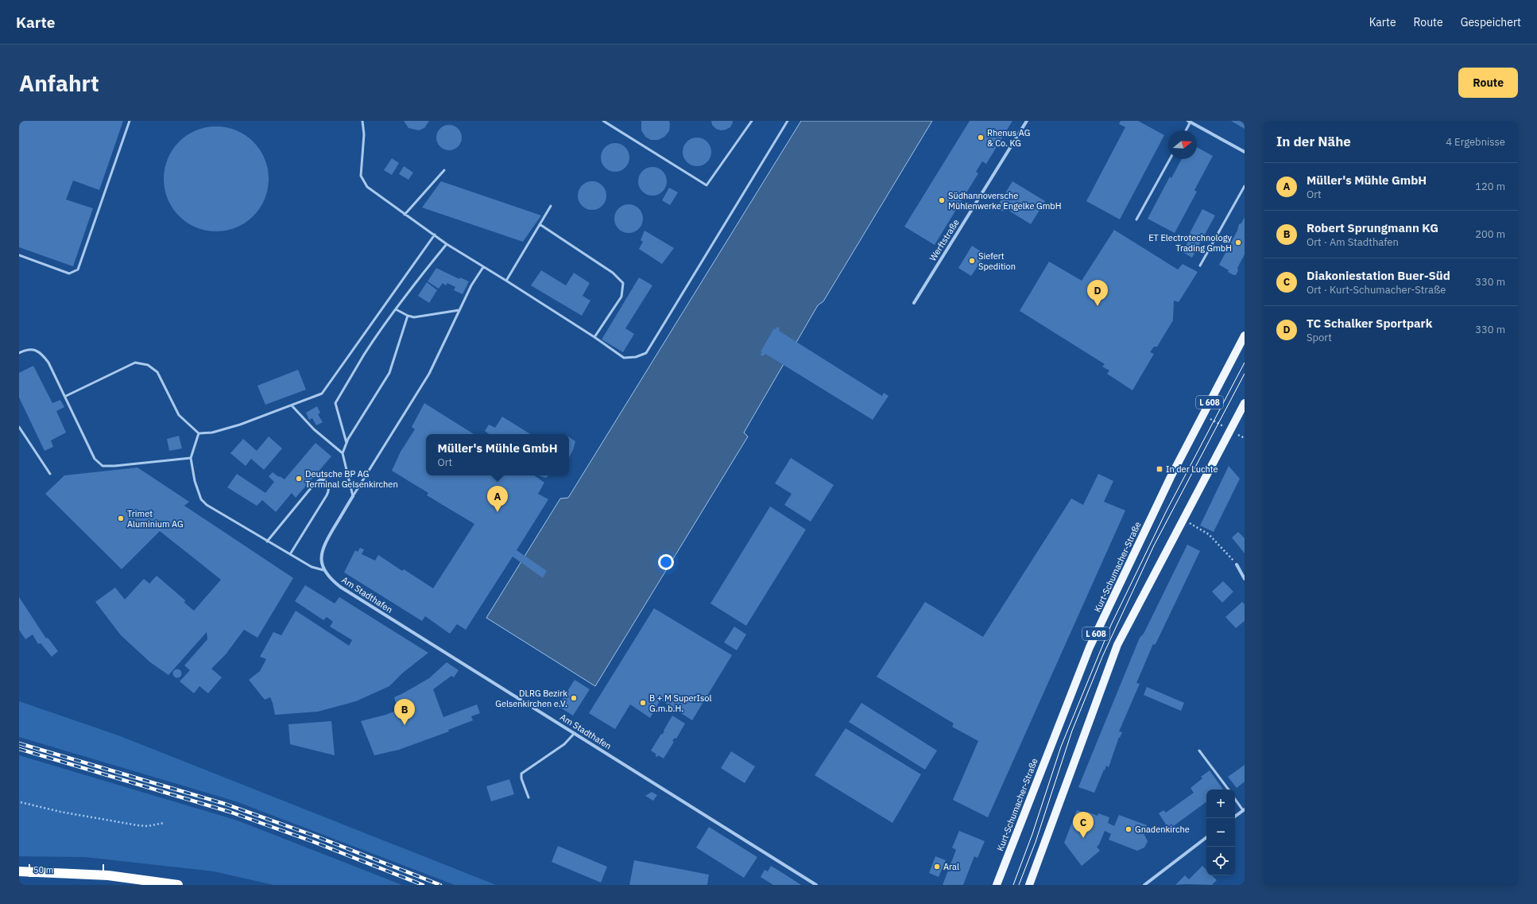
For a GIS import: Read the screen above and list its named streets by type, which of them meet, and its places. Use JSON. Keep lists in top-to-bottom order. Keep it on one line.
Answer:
{"streets":{"main road":["L 608","Kurt-Schumacher-Straße"],"street":["Werftstraße","Am Stadthafen"]},"places":{"other":["Rhenus AG & Co. KG","Südhannoversche Mühlenwerke Engelke GmbH","ET Electrotechnology Trading GmbH","Siefert Spedition","Deutsche BP AG Terminal Gelsenkirchen","Trimet Aluminium AG","DLRG Bezirk Gelsenkirchen e.V.","B + M SuperIsol G.m.b.H.","Gnadenkirche","Aral"],"transit":["In der Luchte"]},"scale_bar":"50 m","north":"right","page":{"header":"Karte","nav":["Karte","Route","Gespeichert"],"buttons":"Route","title":"Anfahrt","heading":["In der Nähe","4 Ergebnisse"],"list":[{"mark":"A","name":"Müller's Mühle GmbH","note":"Ort","value":"120 m"},{"mark":"B","name":"Robert Sprungmann KG","note":"Ort · Am Stadthafen","value":"200 m"},{"mark":"C","name":"Diakoniestation Buer-Süd","note":"Ort · Kurt-Schumacher-Straße","value":"330 m"},{"mark":"D","name":"TC Schalker Sportpark","note":"Sport","value":"330 m"}],"pins":["D","A","B","C"],"popup":["Müller's Mühle GmbH","Ort"],"map_buttons":["+","−"],"scale":"50 m"}}
